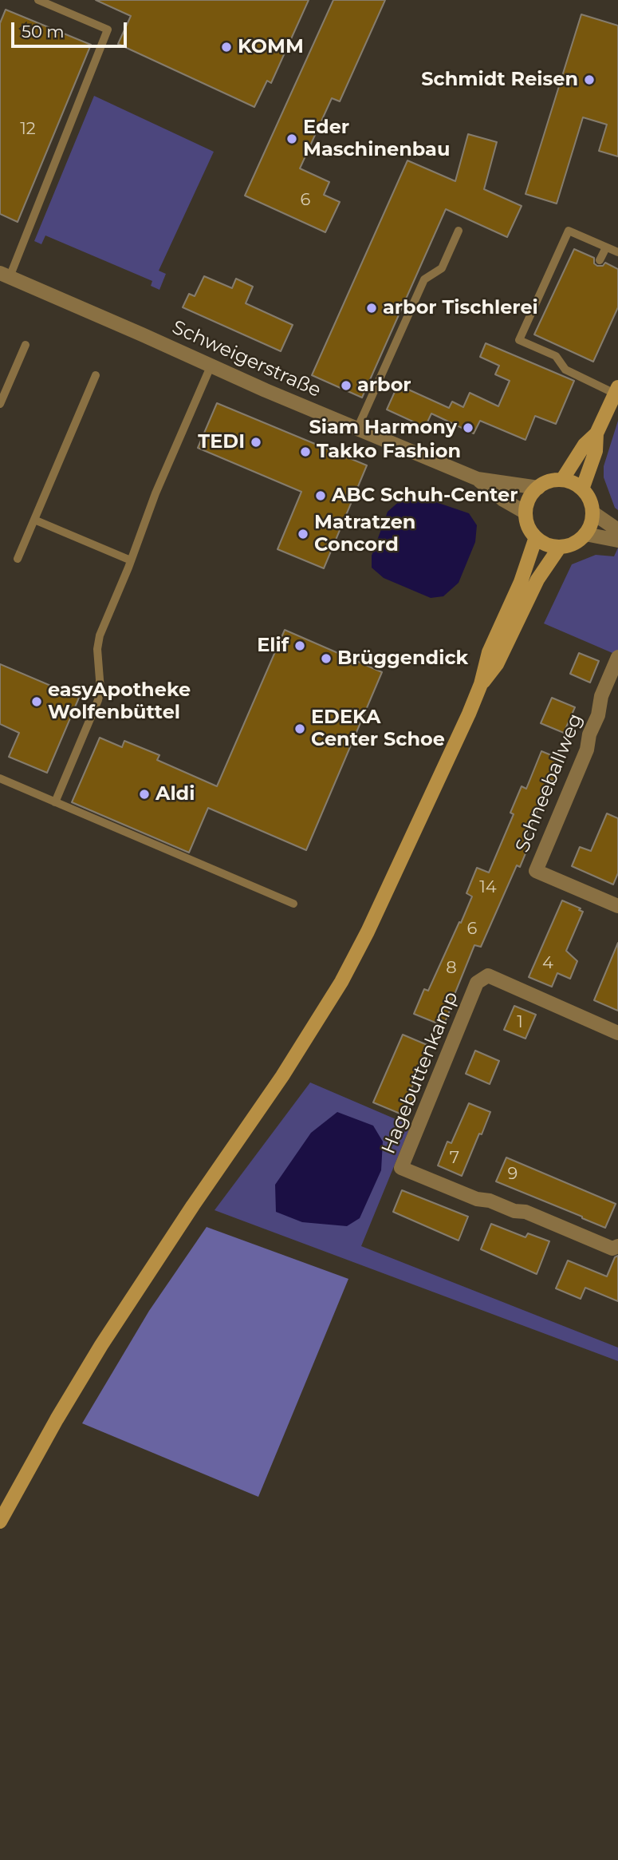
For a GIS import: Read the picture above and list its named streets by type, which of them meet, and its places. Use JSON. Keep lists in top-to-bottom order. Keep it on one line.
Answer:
{"streets":{"street":["Schweigerstraße","Schneeballweg","Hagebuttenkamp"]},"places":["KOMM","Schmidt Reisen","Eder Maschinenbau","arbor Tischlerei","arbor","Siam Harmony","TEDI","Takko Fashion","ABC Schuh-Center","Matratzen Concord","Elif","Brüggendick","easyApotheke Wolfenbüttel","EDEKA Center Schoe","Aldi"],"house_numbers":["12","6","14","6","4","8","1","7","9"],"scale_bar":"50 m"}
